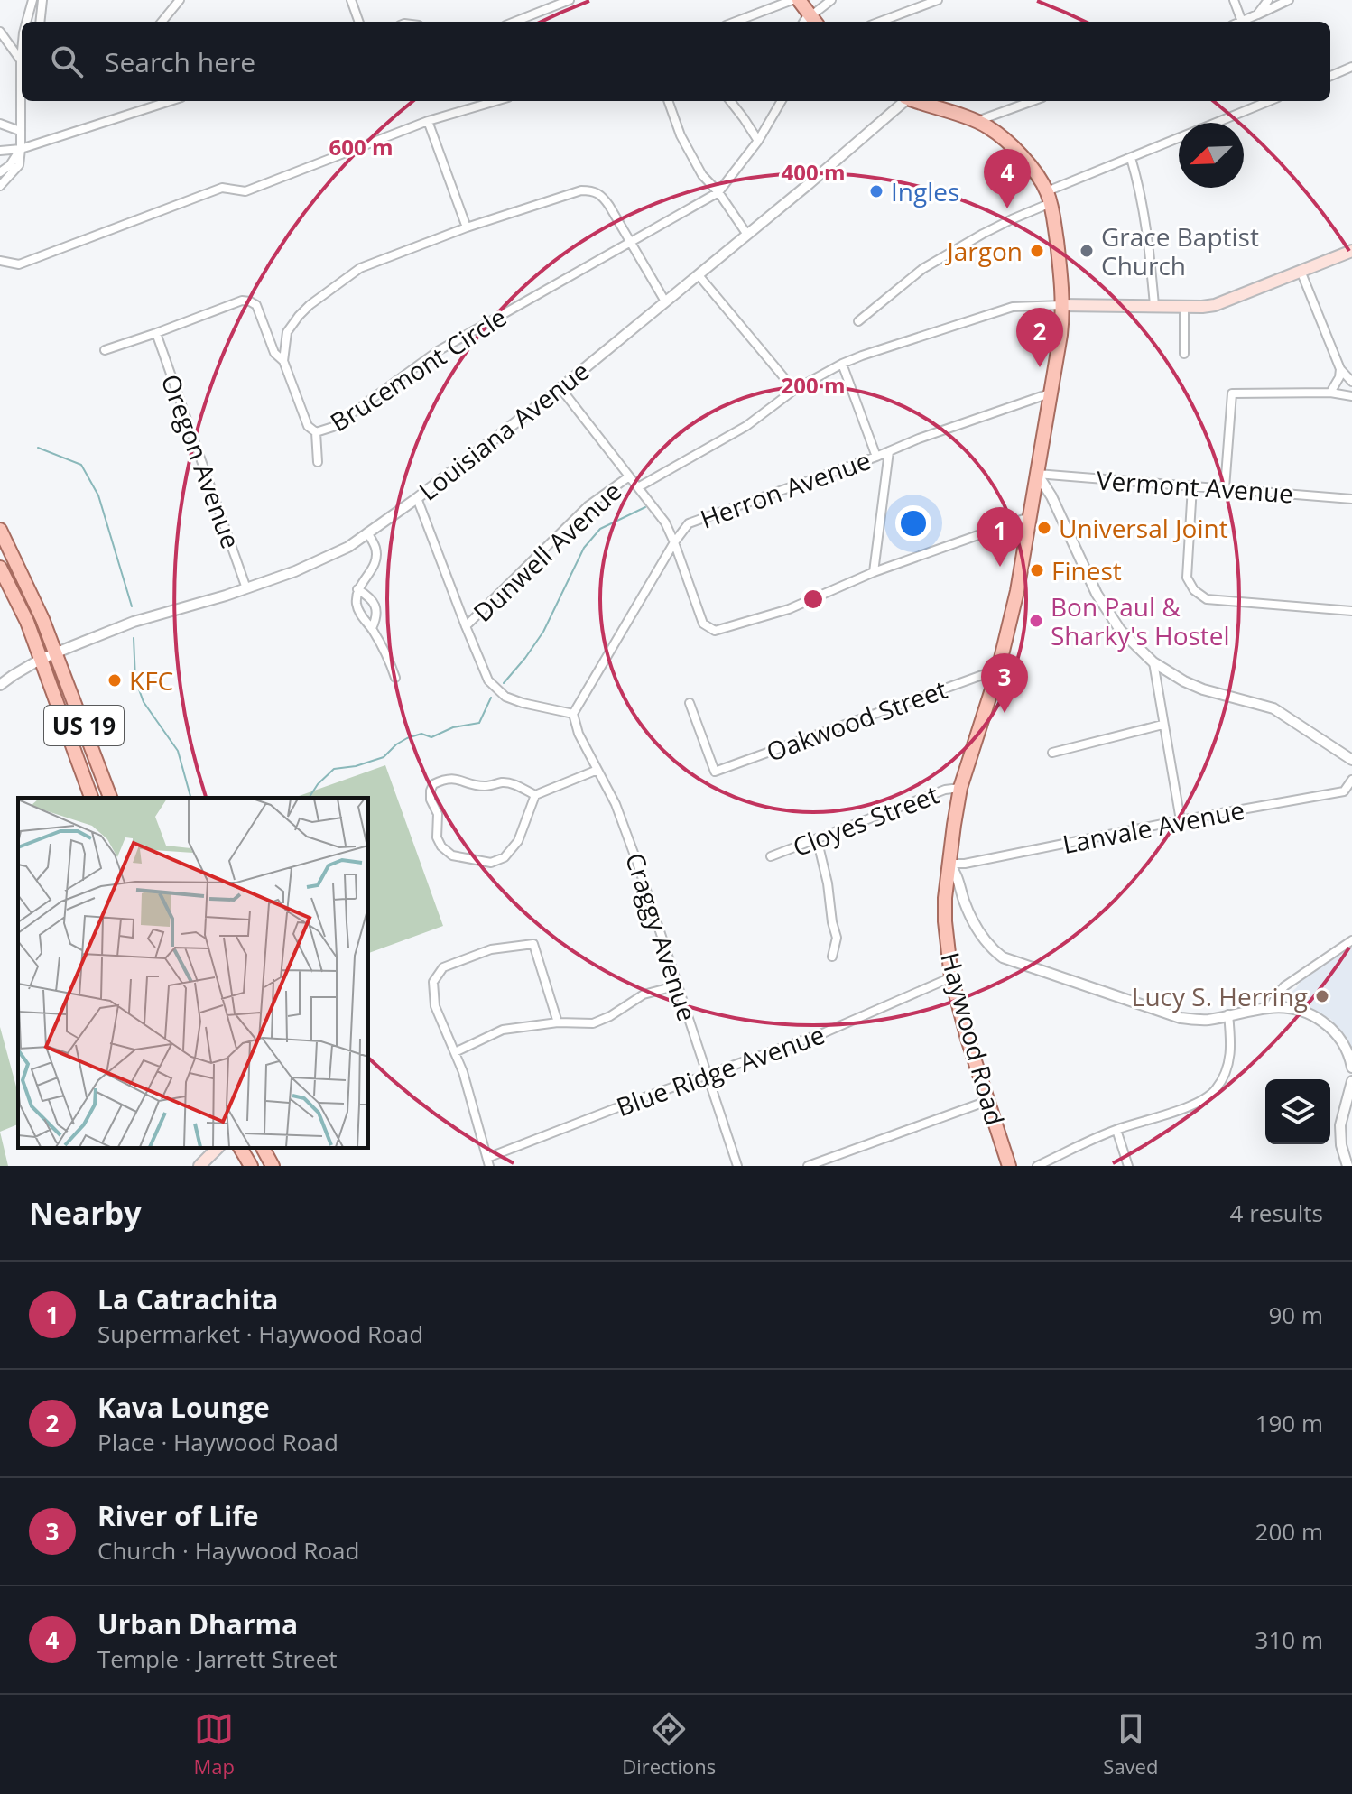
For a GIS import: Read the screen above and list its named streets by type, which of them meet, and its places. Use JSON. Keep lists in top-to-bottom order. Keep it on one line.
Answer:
{"streets":{"main road":["US 19","Haywood Road"],"street":["Brucemont Circle","Louisiana Avenue","Oregon Avenue","Vermont Avenue","Herron Avenue","Dunwell Avenue","Oakwood Street","Cloyes Street","Lanvale Avenue","Craggy Avenue","Blue Ridge Avenue"]},"crossings":[["Brucemont Circle","Oregon Avenue"],["Louisiana Avenue","Oregon Avenue"],["Louisiana Avenue","US 19"],["Vermont Avenue","Haywood Road"],["Herron Avenue","Craggy Avenue"],["Herron Avenue","Haywood Road"],["Dunwell Avenue","Haywood Road"],["Oakwood Street","Haywood Road"],["Cloyes Street","Haywood Road"],["Lanvale Avenue","Haywood Road"],["Craggy Avenue","Blue Ridge Avenue"],["Haywood Road","Blue Ridge Avenue"]],"places":["Ingles","Jargon","Grace Baptist Church","Universal Joint","Finest","Bon Paul & Sharky's Hostel","KFC","Lucy S. Herring"],"north":"bottom left","page":{"search":"Search here","pins":["4","2","1","3"],"heading":["Nearby","4 results"],"list":[{"mark":"1","name":"La Catrachita","note":"Supermarket · Haywood Road","value":"90 m"},{"mark":"2","name":"Kava Lounge","note":"Place · Haywood Road","value":"190 m"},{"mark":"3","name":"River of Life","note":"Church · Haywood Road","value":"200 m"},{"mark":"4","name":"Urban Dharma","note":"Temple · Jarrett Street","value":"310 m"}],"nav":["Map","Directions","Saved"]},"rings":["600 m","400 m","200 m"]}
